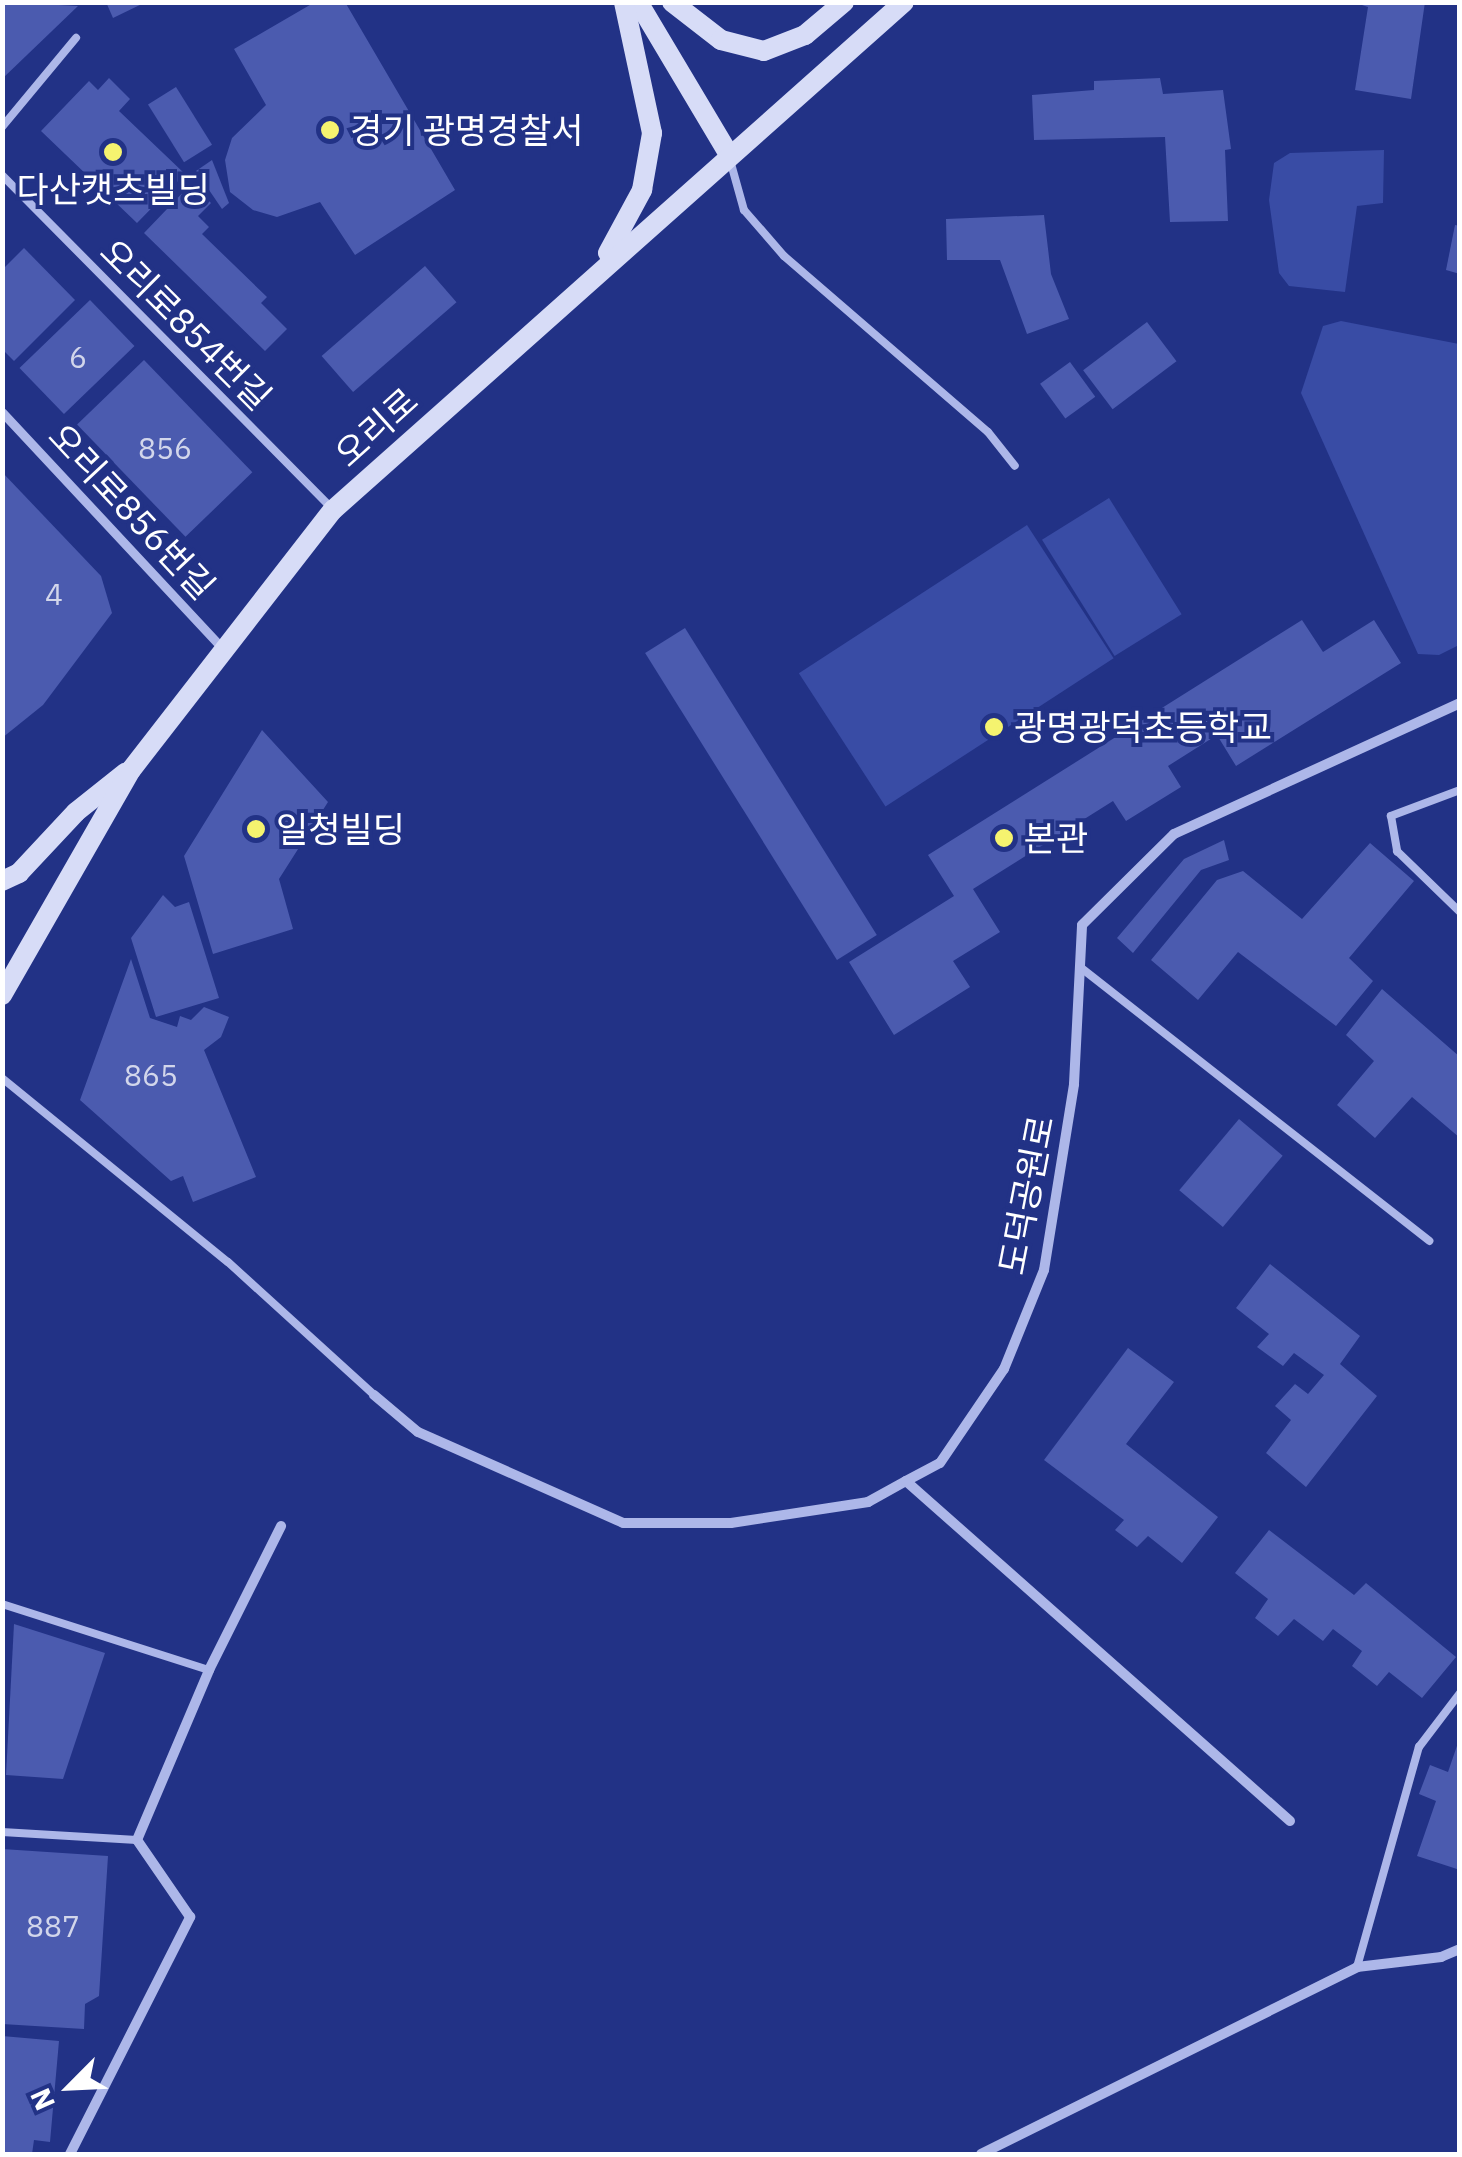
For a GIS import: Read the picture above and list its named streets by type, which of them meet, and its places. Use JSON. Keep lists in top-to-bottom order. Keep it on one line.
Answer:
{"streets":{"main road":["오리로"],"street":["오리로856번길","도덕공원로"],"lane":["오리로854번길"]},"crossings":[["오리로854번길","오리로"],["오리로","오리로856번길"]],"places":["경기 광명경찰서","다산캣츠빌딩","광명광덕초등학교","일청빌딩","본관"],"house_numbers":["6","856","4","865","887"],"north":"bottom left"}
